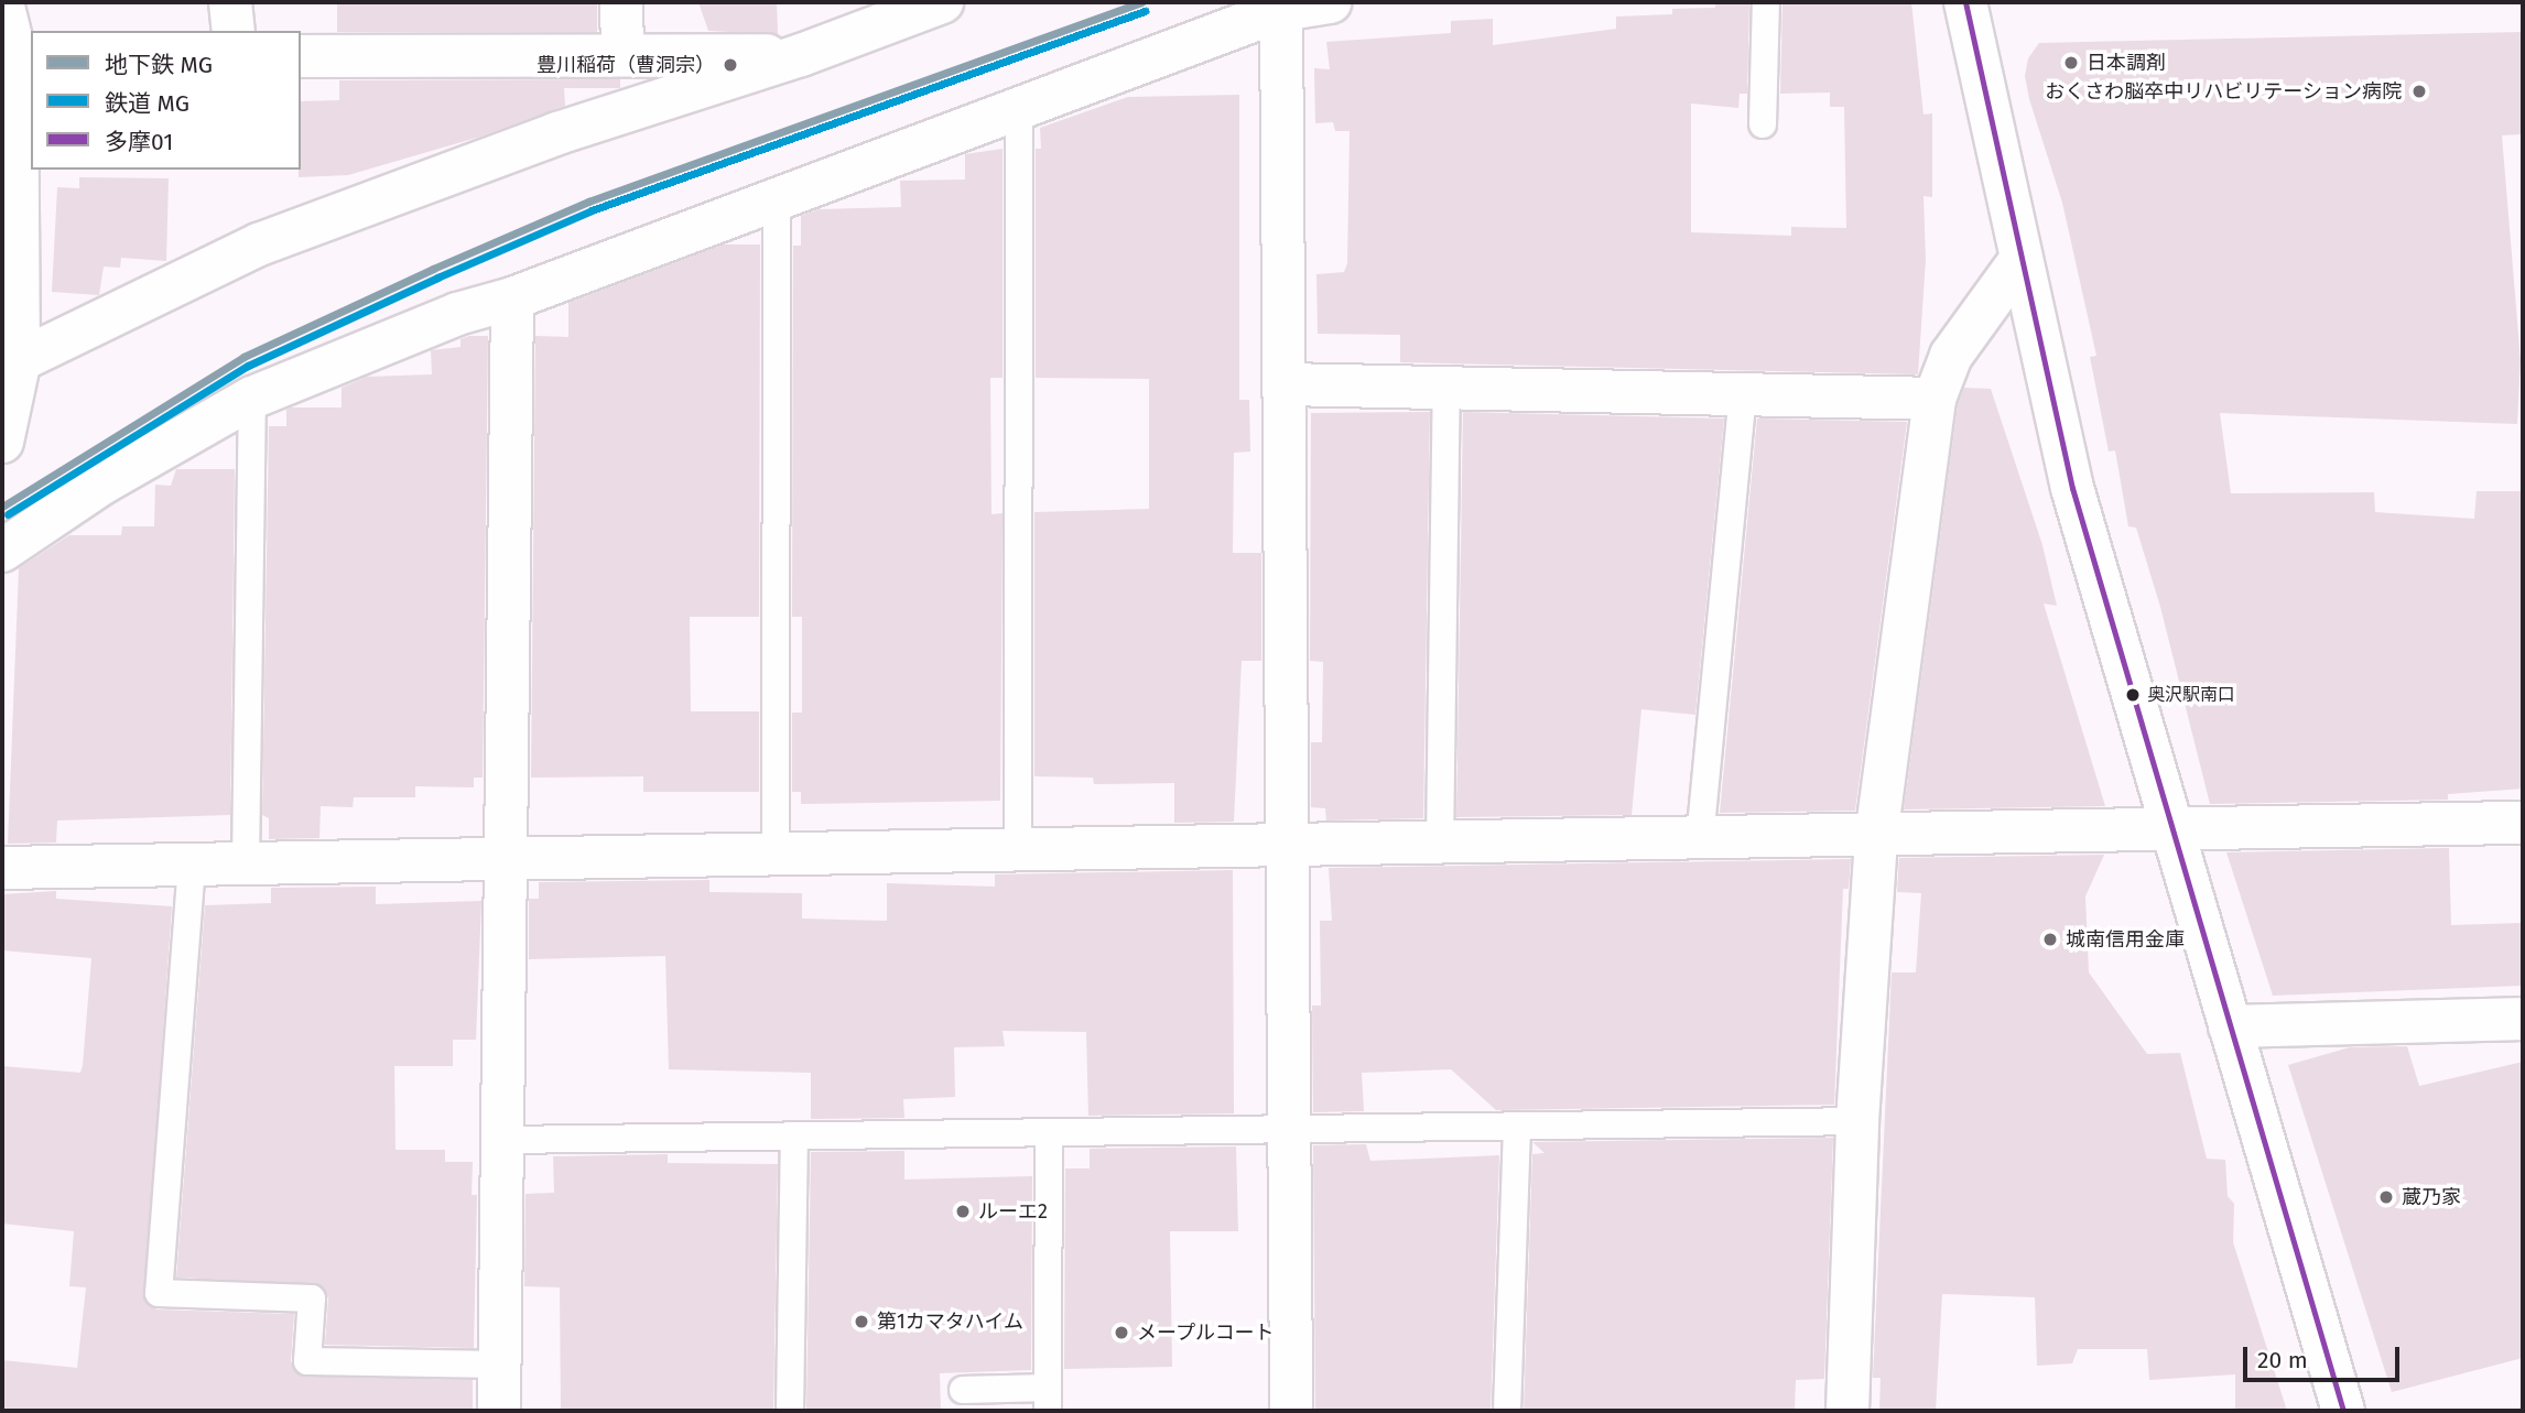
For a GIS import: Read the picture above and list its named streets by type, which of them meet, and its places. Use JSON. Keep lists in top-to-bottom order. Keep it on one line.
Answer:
{"places":["日本調剤","豊川稲荷（曹洞宗）","おくさわ脳卒中リハビリテーション病院","奥沢駅南口","城南信用金庫","蔵乃家","ルーエ2","第1カマタハイム","メープルコート"],"lines":["metro line MG","transit line 多摩01","rail line MG"],"legend":["地下鉄 MG","鉄道 MG","多摩01"],"scale_bar":"20 m"}
